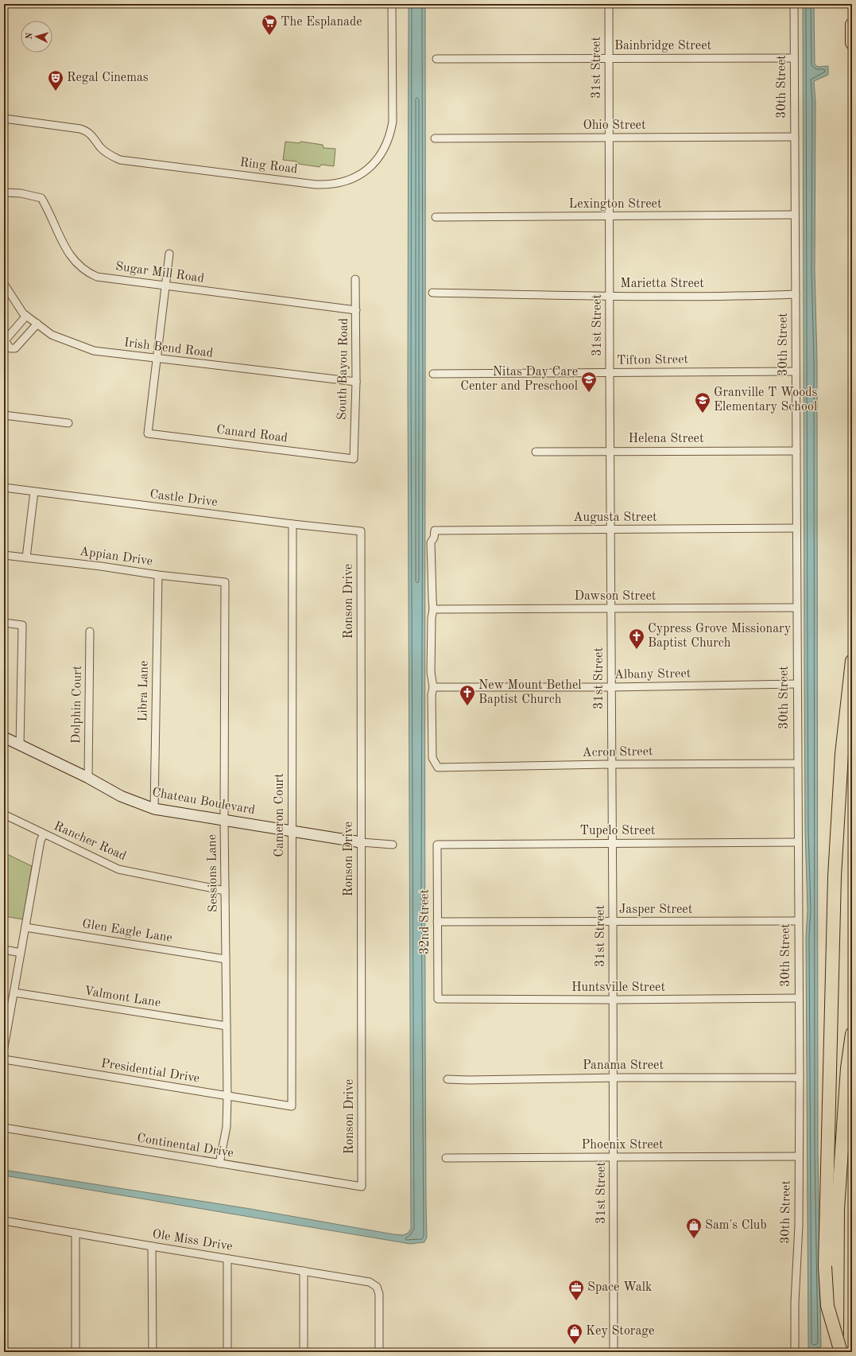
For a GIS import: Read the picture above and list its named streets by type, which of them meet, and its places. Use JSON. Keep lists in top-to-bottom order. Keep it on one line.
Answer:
{"streets":{"street":["Bainbridge Street","31st Street","30th Street","Ohio Street","Ring Road","Lexington Street","Sugar Mill Road","Marietta Street","Irish Bend Road","Tifton Street","South Bayou Road","Canard Road","Helena Street","Castle Drive","Augusta Street","Appian Drive","Dawson Street","Ronson Drive","Albany Street","Libra Lane","Dolphin Court","Acron Street","Chateau Boulevard","Cameron Court","Tupelo Street","Rancher Road","Sessions Lane","Jasper Street","32nd Street","Glen Eagle Lane","Huntsville Street","Valmont Lane","Panama Street","Presidential Drive","Phoenix Street","Continental Drive","Ole Miss Drive"]},"crossings":[["Bainbridge Street","31st Street"],["Bainbridge Street","30th Street"],["31st Street","Ohio Street"],["31st Street","Lexington Street"],["31st Street","Marietta Street"],["31st Street","Tifton Street"],["31st Street","Helena Street"],["31st Street","Augusta Street"],["31st Street","Dawson Street"],["31st Street","Albany Street"],["31st Street","Acron Street"],["31st Street","Tupelo Street"],["31st Street","Jasper Street"],["31st Street","Huntsville Street"],["31st Street","Panama Street"],["31st Street","Phoenix Street"],["30th Street","Ohio Street"],["30th Street","Lexington Street"],["30th Street","Marietta Street"],["30th Street","Tifton Street"],["30th Street","Helena Street"],["30th Street","Augusta Street"],["30th Street","Dawson Street"],["30th Street","Albany Street"],["30th Street","Acron Street"],["30th Street","Tupelo Street"],["30th Street","Jasper Street"],["30th Street","Huntsville Street"],["30th Street","Panama Street"],["30th Street","Phoenix Street"],["Sugar Mill Road","South Bayou Road"],["Irish Bend Road","South Bayou Road"],["Irish Bend Road","Canard Road"],["South Bayou Road","Canard Road"],["Castle Drive","Ronson Drive"],["Castle Drive","Cameron Court"],["Augusta Street","Dawson Street"],["Appian Drive","Libra Lane"],["Appian Drive","Sessions Lane"],["Ronson Drive","Chateau Boulevard"],["Ronson Drive","Continental Drive"],["Albany Street","Acron Street"],["Libra Lane","Chateau Boulevard"],["Dolphin Court","Chateau Boulevard"],["Chateau Boulevard","Cameron Court"],["Chateau Boulevard","Sessions Lane"],["Cameron Court","Presidential Drive"],["Tupelo Street","32nd Street"],["Rancher Road","Sessions Lane"],["Sessions Lane","Glen Eagle Lane"],["Sessions Lane","Valmont Lane"],["Sessions Lane","Presidential Drive"],["Sessions Lane","Continental Drive"],["Jasper Street","32nd Street"],["32nd Street","Huntsville Street"]],"places":{"supermarket":["The Esplanade"],"theatre":["Regal Cinemas"],"school or university":["Nitas Day Care Center and Preschool","Granville T Woods Elementary School"],"church":["Cypress Grove Missionary Baptist Church","New Mount Bethel Baptist Church"],"shop":["Sam's Club","Key Storage"],"office":["Space Walk"]},"north":"left"}
